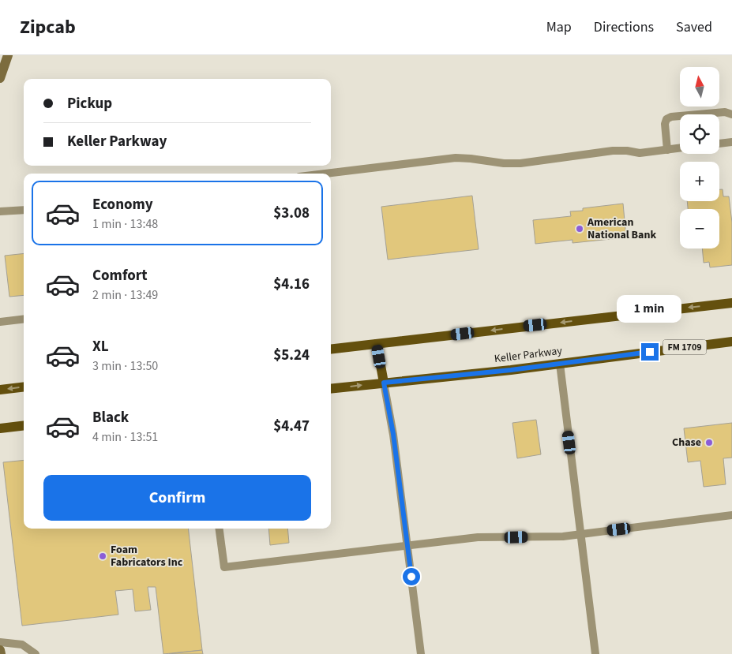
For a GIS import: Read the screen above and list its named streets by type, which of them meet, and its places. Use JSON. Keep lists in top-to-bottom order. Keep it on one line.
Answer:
{"streets":{"main road":["FM 1709","Keller Parkway"]},"places":["American National Bank","Chase","Foam Fabricators Inc"],"north":"top","page":{"header":"Zipcab","nav":["Map","Directions","Saved"],"map_buttons":["+","−"],"banner":["Pickup","Keller Parkway"],"list":[{"name":"Economy","note":"1 min · 13:48","value":"$3.08"},{"name":"Comfort","note":"2 min · 13:49","value":"$4.16"},{"name":"XL","note":"3 min · 13:50","value":"$5.24"},{"name":"Black","note":"4 min · 13:51","value":"$4.47"}],"bubble":"1 min","buttons":"Confirm"}}
